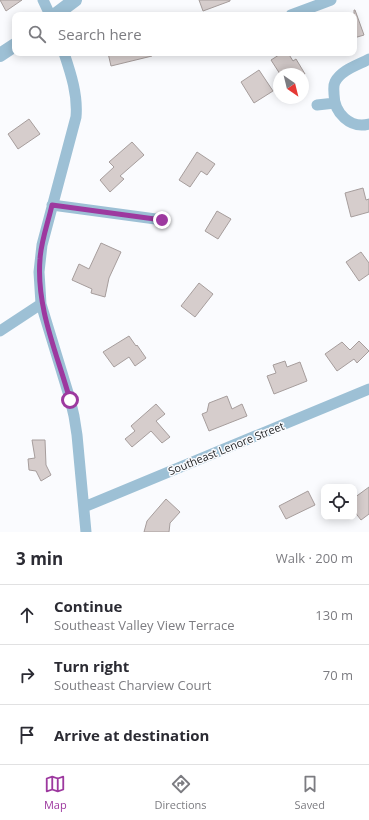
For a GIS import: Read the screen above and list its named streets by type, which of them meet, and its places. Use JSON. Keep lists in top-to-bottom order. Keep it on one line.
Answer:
{"streets":{"street":["Southeast Lenore Street"]},"north":"bottom right","page":{"search":"Search here","heading":["3 min","Walk · 200 m"],"list":[["Continue","Southeast Valley View Terrace","130 m"],["Turn right","Southeast Charview Court","70 m"],"Arrive at destination"],"nav":["Map","Directions","Saved"]}}
